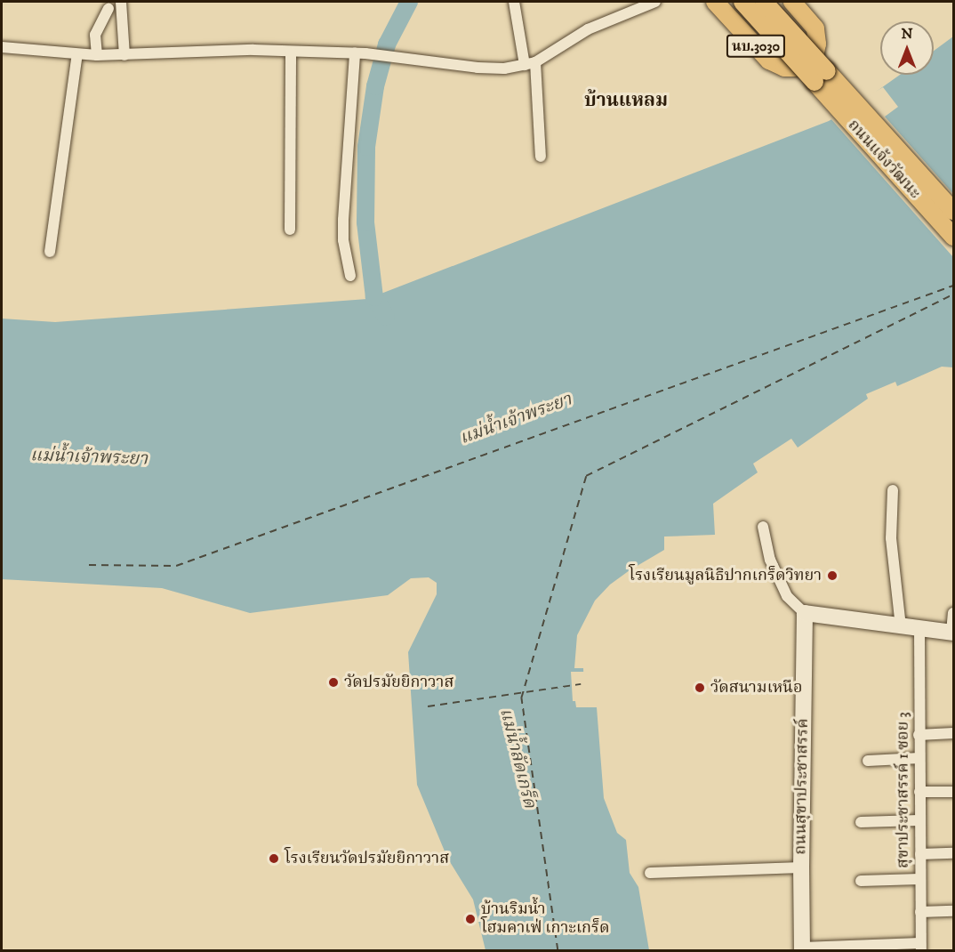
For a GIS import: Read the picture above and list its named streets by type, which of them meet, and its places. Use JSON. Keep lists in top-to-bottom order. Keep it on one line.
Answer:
{"streets":{"main road":["นบ.3030","ถนนแจ้งวัฒนะ"],"street":["ถนนสุขาประชาสรรค์","สุขาประชาสรรค์ 1 ซอย 3"]},"districts":["บ้านแหลม"],"water":["แม่น้ำเจ้าพระยา","แม่น้ำลัดเกร็ด"],"places":["โรงเรียนมูลนิธิปากเกร็ดวิทยา","วัดปรมัยยิกาวาส","วัดสนามเหนือ","โรงเรียนวัดปรมัยยิกาวาส","บ้านริมน้ำ โฮมคาเฟ่ เกาะเกร็ด"],"north":"top"}
